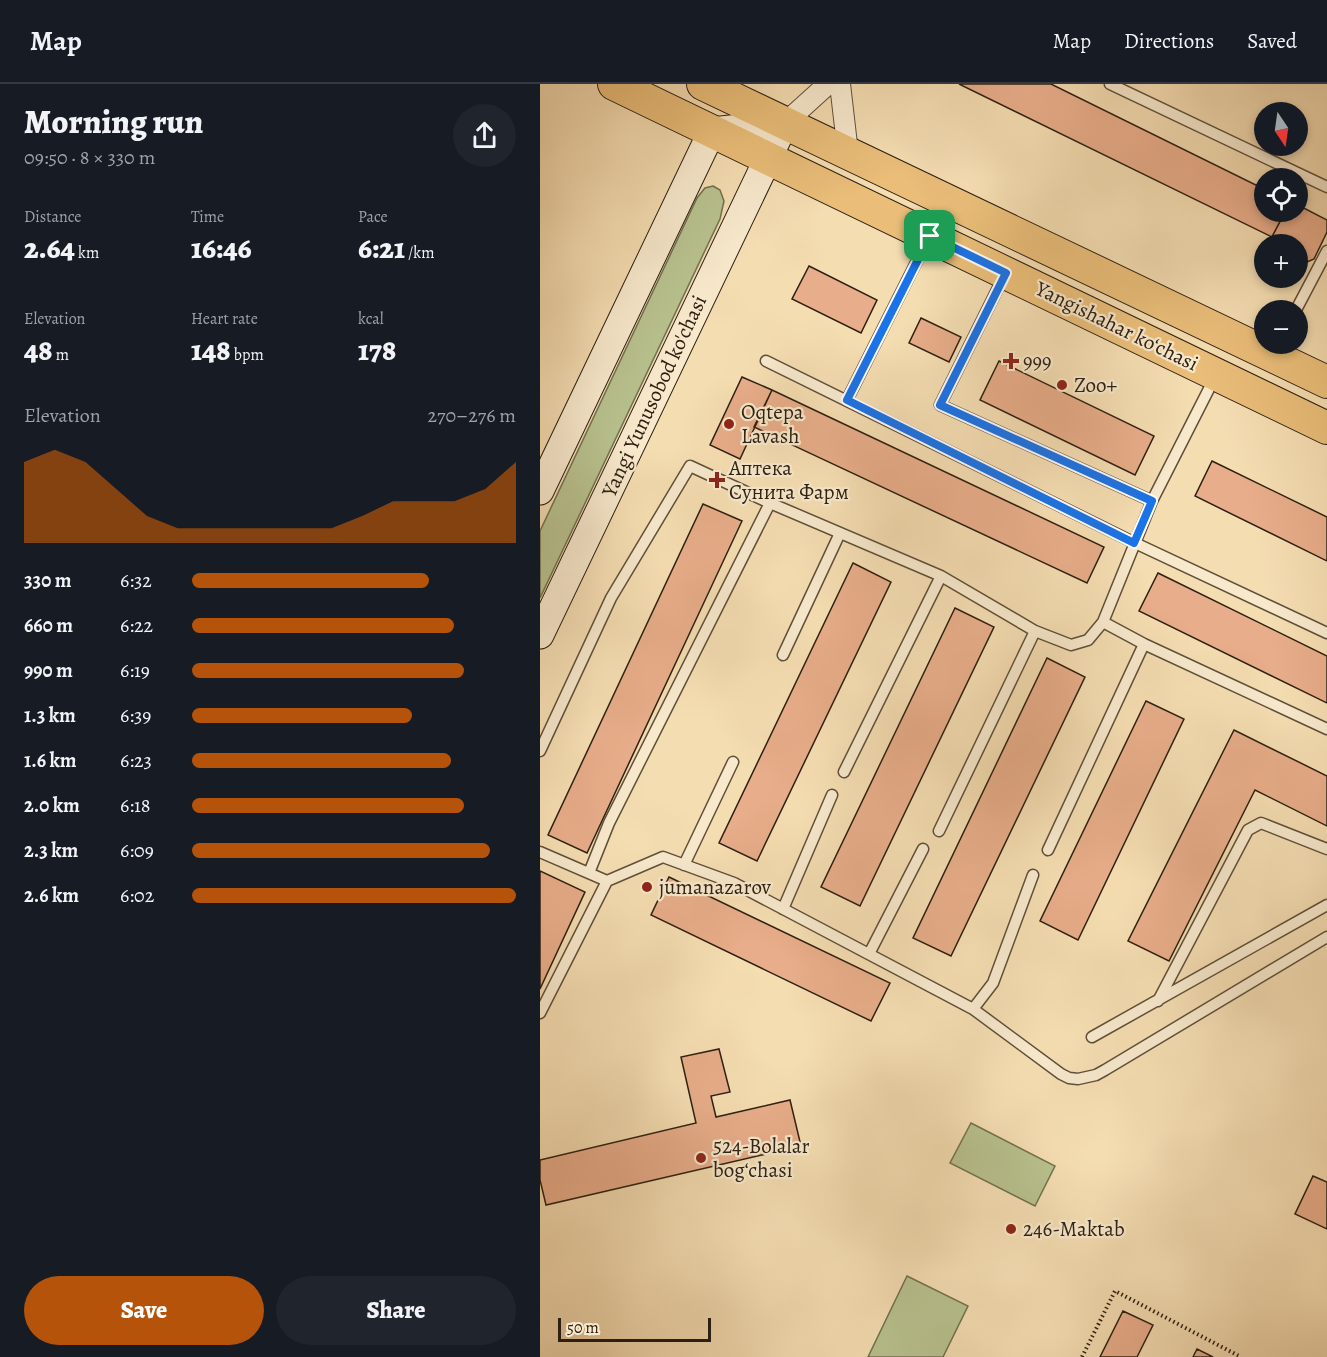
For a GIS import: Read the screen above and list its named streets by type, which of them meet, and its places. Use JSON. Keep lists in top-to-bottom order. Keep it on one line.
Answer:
{"streets":{"main road":["Yangishahar ko‘chasi","Yangi Yunusobod ko'chasi"]},"crossings":[["Yangishahar ko‘chasi","Yangi Yunusobod ko'chasi"]],"places":{"health":["999","Аптека Сунита Фарм"],"other":["Zoo+","Oqtepa Lavash","jumanazarov","524-Bolalar bogʻchasi","246-Maktab"]},"scale_bar":"50 m","north":"bottom","page":{"header":"Map","nav":["Map","Directions","Saved"],"heading":["Morning run","09:50 · 8 × 330 m"],"map_buttons":["+","−"],"stats":[["Distance","2.64 km"],["Time","16:46"],["Pace","6:21 /km"],["Elevation","48 m"],["Heart rate","148 bpm"],["kcal","178"]],"chart":["Elevation","270–276 m"],"list":[{"name":"330 m","note":"6:32"},{"name":"660 m","note":"6:22"},{"name":"990 m","note":"6:19"},{"name":"1.3 km","note":"6:39"},{"name":"1.6 km","note":"6:23"},{"name":"2.0 km","note":"6:18"},{"name":"2.3 km","note":"6:09"},{"name":"2.6 km","note":"6:02"}],"buttons":["Save","Share"],"scale":"50 m"}}
